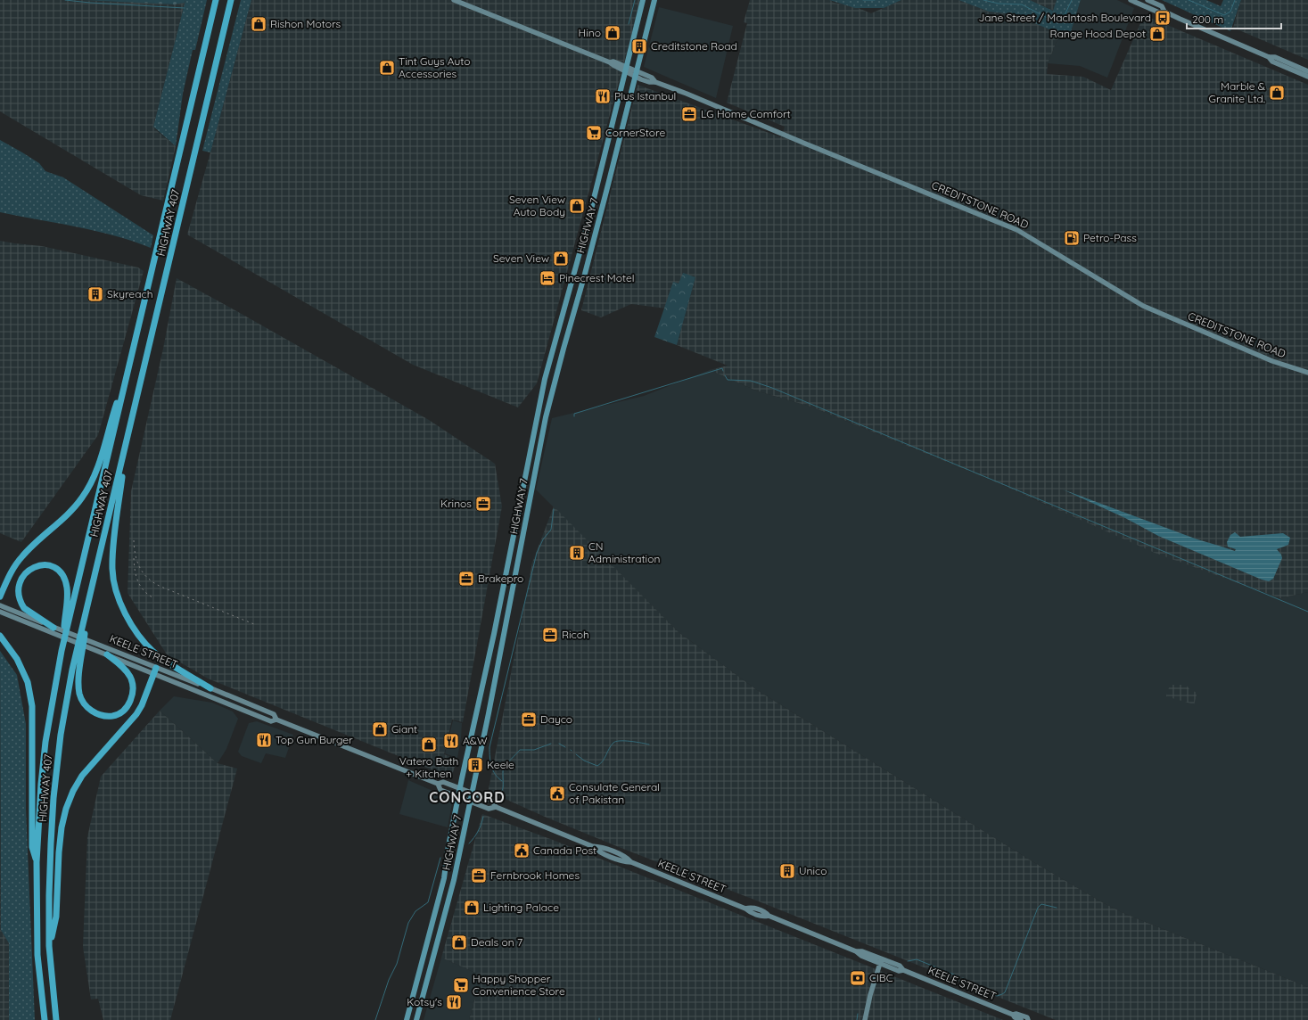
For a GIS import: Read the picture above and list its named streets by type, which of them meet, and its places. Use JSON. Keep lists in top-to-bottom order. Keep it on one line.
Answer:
{"streets":{"highway":["HIGHWAY 407"],"main road":["CREDITSTONE ROAD","HIGHWAY 7","KEELE STREET"]},"crossings":[["CREDITSTONE ROAD","HIGHWAY 7"],["HIGHWAY 7","KEELE STREET"]],"districts":["CONCORD"],"places":{"bus stop":["Jane Street / MacIntosh Boulevard"],"shop":["Rishon Motors","Hino","Range Hood Depot","Tint Guys Auto Accessories","Marble & Granite Ltd.","Seven View Auto Body","Seven View","Giant","Vatero Bath + Kitchen","Lighting Palace","Deals on 7"],"building":["Creditstone Road","Skyreach","CN Administration","Keele","Unico"],"restaurant":["Plus Istanbul","Top Gun Burger","A&W","Kotsy's"],"office":["LG Home Comfort","Krinos","Brakepro","Ricoh","Dayco","Fernbrook Homes"],"supermarket":["CornerStore","Happy Shopper Convenience Store"],"fuel station":["Petro-Pass"],"hotel":["Pinecrest Motel"],"public building":["Consulate General of Pakistan","Canada Post"],"bank":["CIBC"]},"scale_bar":"200 m"}
